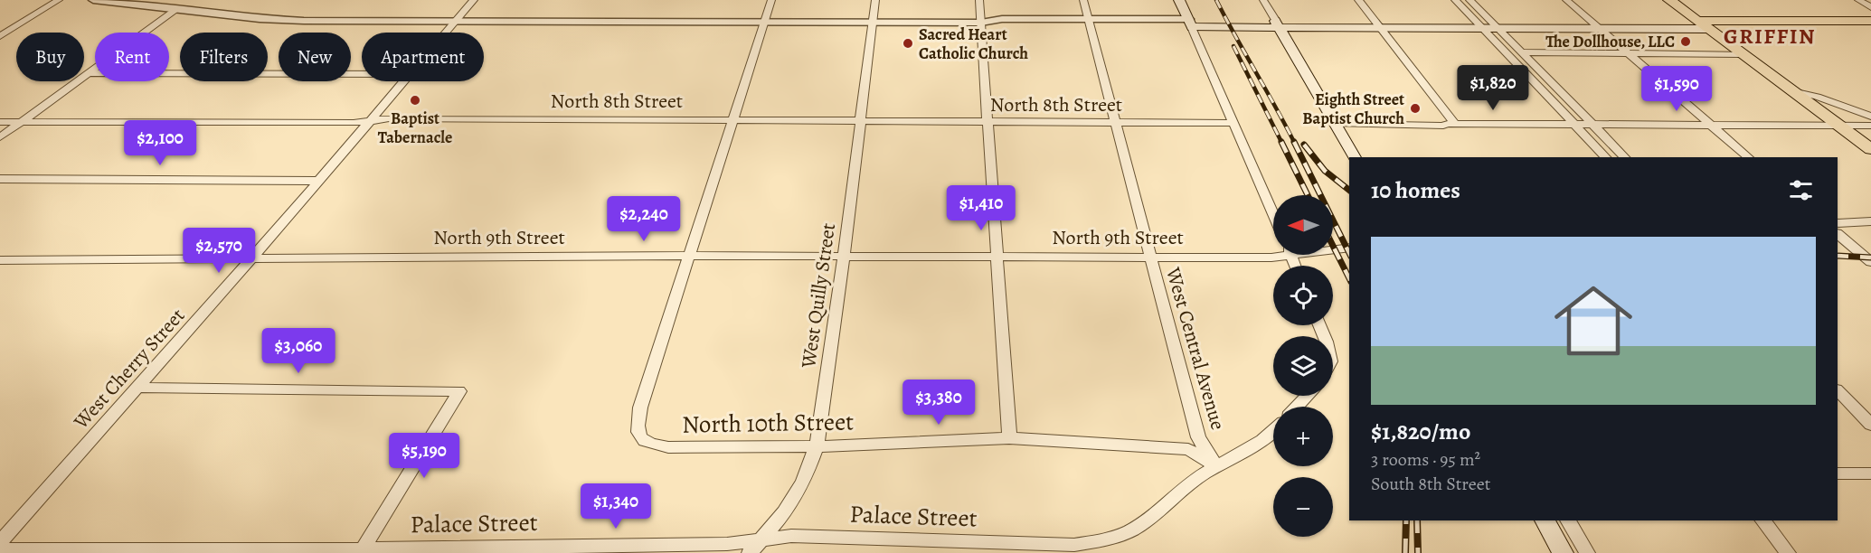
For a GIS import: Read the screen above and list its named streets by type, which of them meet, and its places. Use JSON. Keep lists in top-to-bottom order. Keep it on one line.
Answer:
{"streets":{"street":["North 8th Street","North 9th Street","West Quilly Street","West Central Avenue","West Cherry Street","North 10th Street","Palace Street"]},"crossings":[["North 8th Street","West Quilly Street"],["North 8th Street","West Central Avenue"],["North 8th Street","West Cherry Street"],["North 9th Street","West Quilly Street"],["North 9th Street","West Central Avenue"],["North 9th Street","West Cherry Street"],["North 9th Street","North 10th Street"],["West Quilly Street","North 10th Street"],["West Quilly Street","Palace Street"],["West Central Avenue","North 10th Street"],["West Central Avenue","Palace Street"],["North 10th Street","Palace Street"]],"districts":["GRIFFIN"],"places":["The Dollhouse, LLC","Sacred Heart Catholic Church","Baptist Tabernacle","Eighth Street Baptist Church"],"north":"left","page":{"chip":["Buy","Rent","Filters","New","Apartment"],"price":["$1,820","$1,590","$2,100","$1,410","$2,240","$2,570","$3,060","$3,380","$5,190","$1,340"],"heading":"10 homes","map_buttons":["+","−"],"list":[{"name":"$1,820/mo","note":"3 rooms · 95 m² · South 8th Street"}]}}
